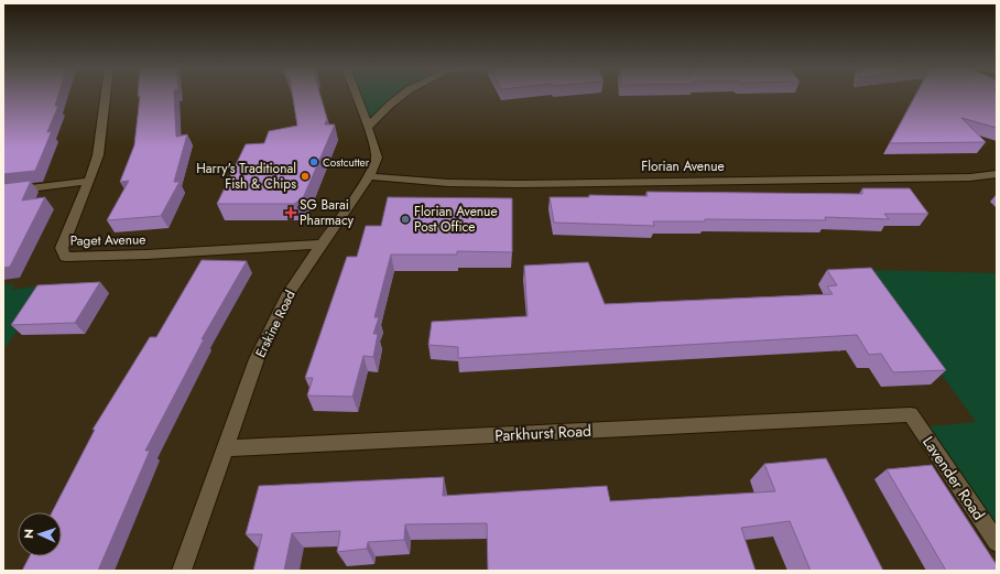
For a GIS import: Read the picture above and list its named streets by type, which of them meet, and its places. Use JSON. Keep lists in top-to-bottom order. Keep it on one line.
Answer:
{"streets":{"street":["Florian Avenue","Paget Avenue","Erskine Road","Parkhurst Road","Lavender Road"]},"crossings":[["Florian Avenue","Erskine Road"],["Paget Avenue","Erskine Road"],["Erskine Road","Parkhurst Road"],["Parkhurst Road","Lavender Road"]],"places":{"other":["Costcutter","Harry's Traditional Fish & Chips","Florian Avenue Post Office"],"health":["SG Barai Pharmacy"]},"north":"left"}
